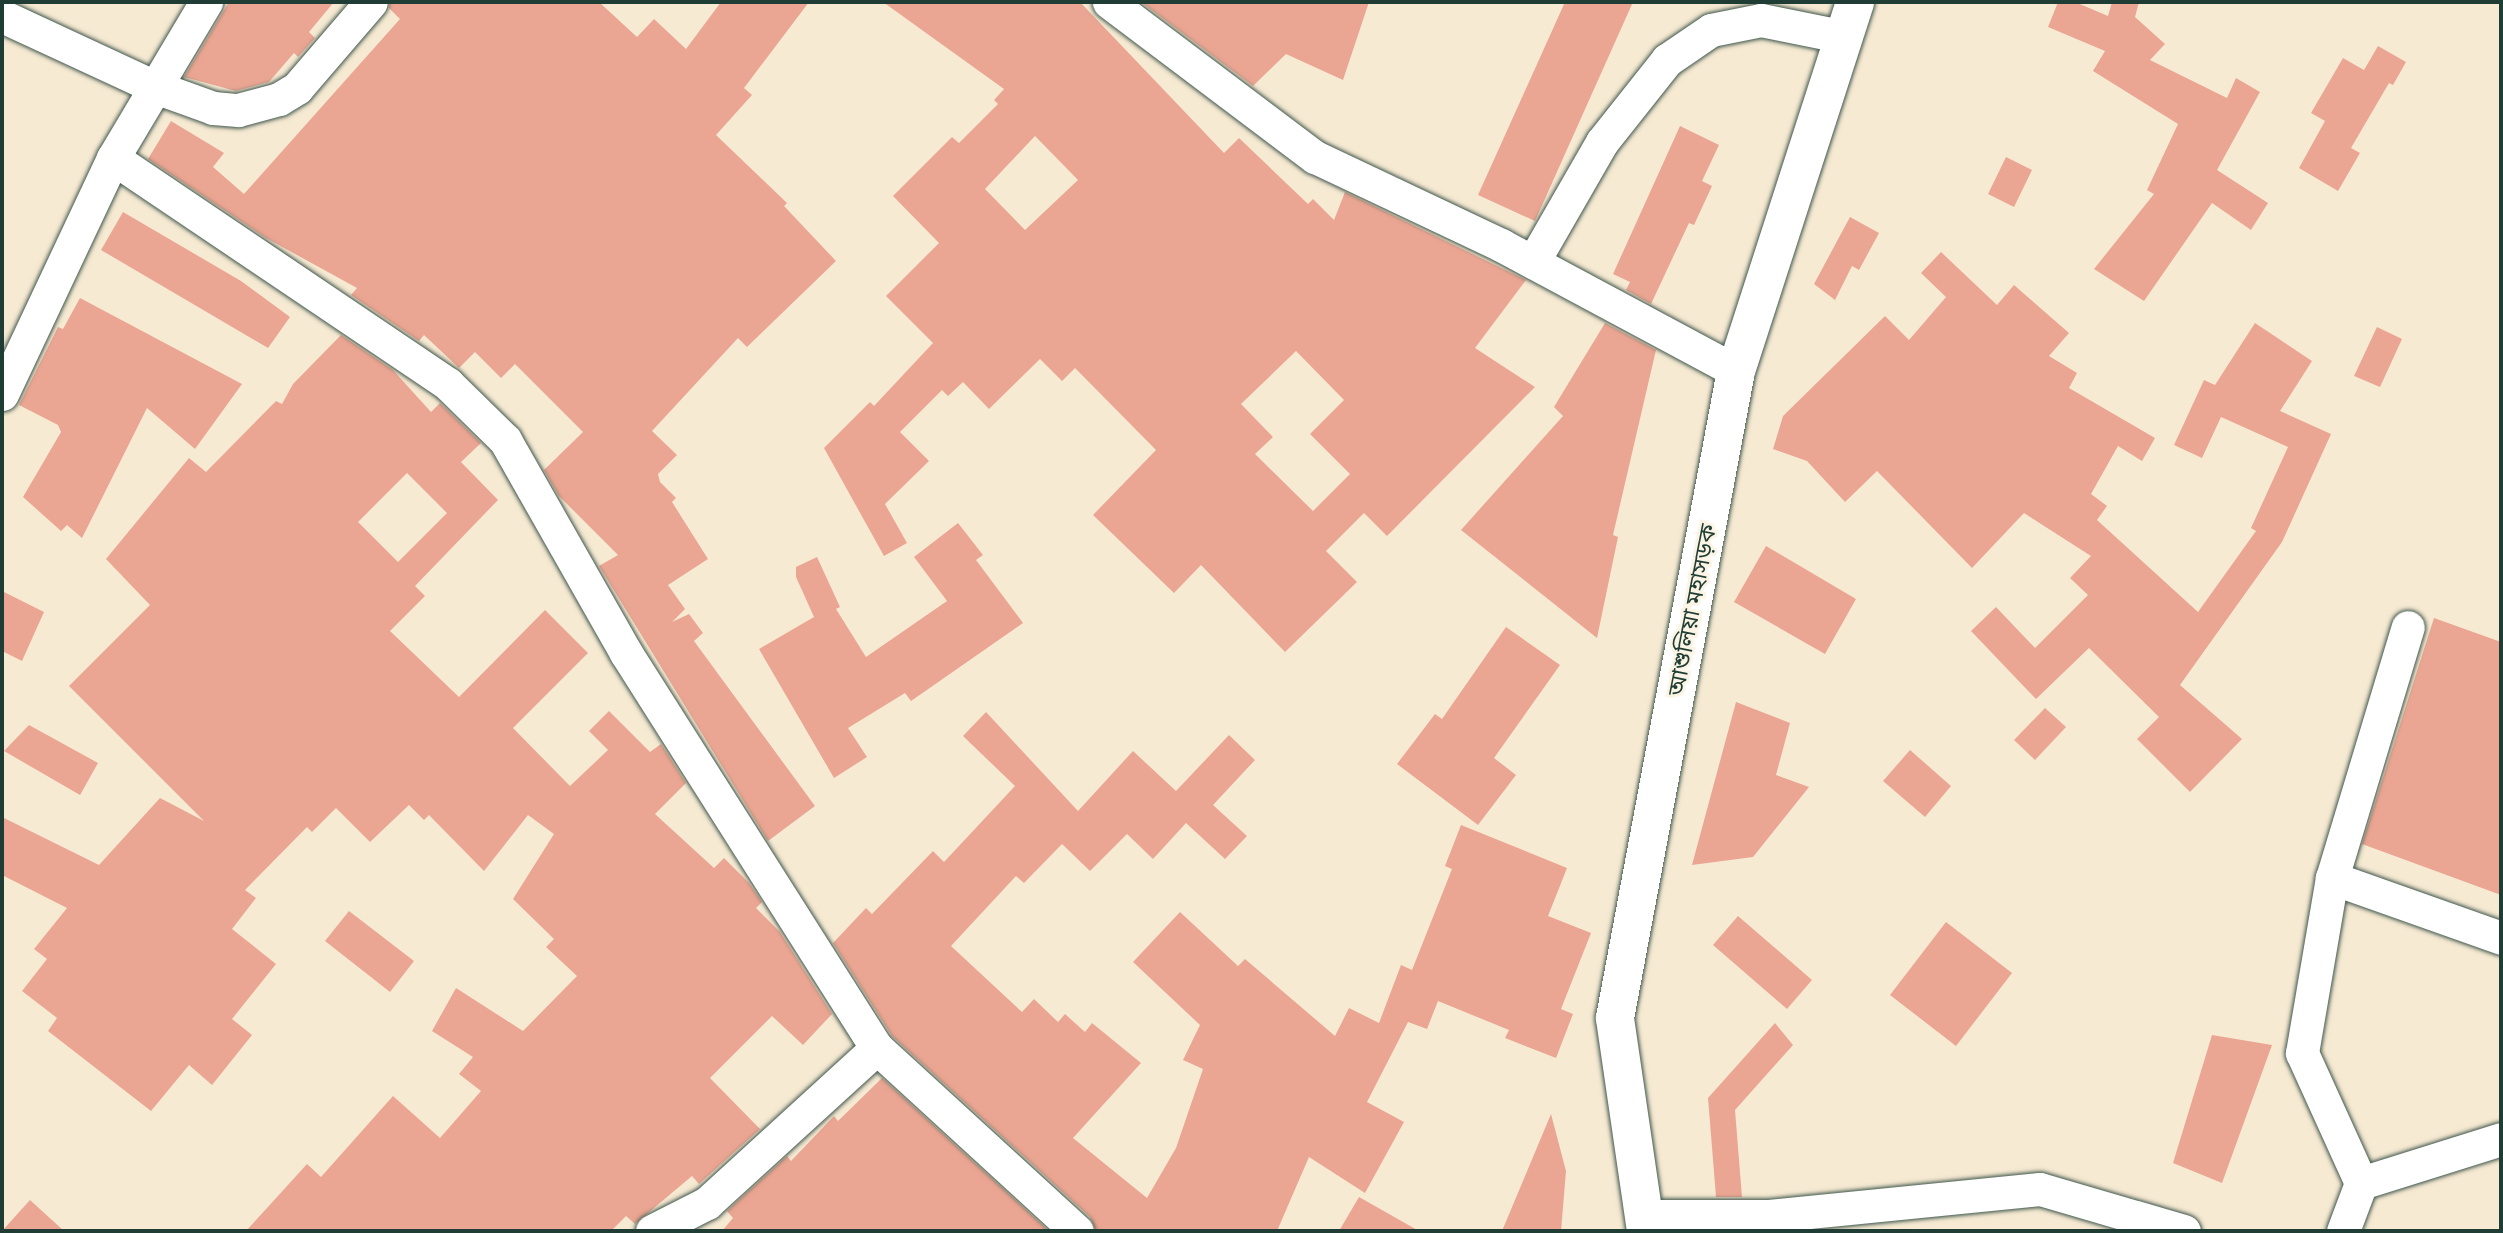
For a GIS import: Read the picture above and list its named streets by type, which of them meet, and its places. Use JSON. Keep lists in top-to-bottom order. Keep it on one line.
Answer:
{"streets":{"highway":["আশুলিয়া মহাসড়ক"]}}
